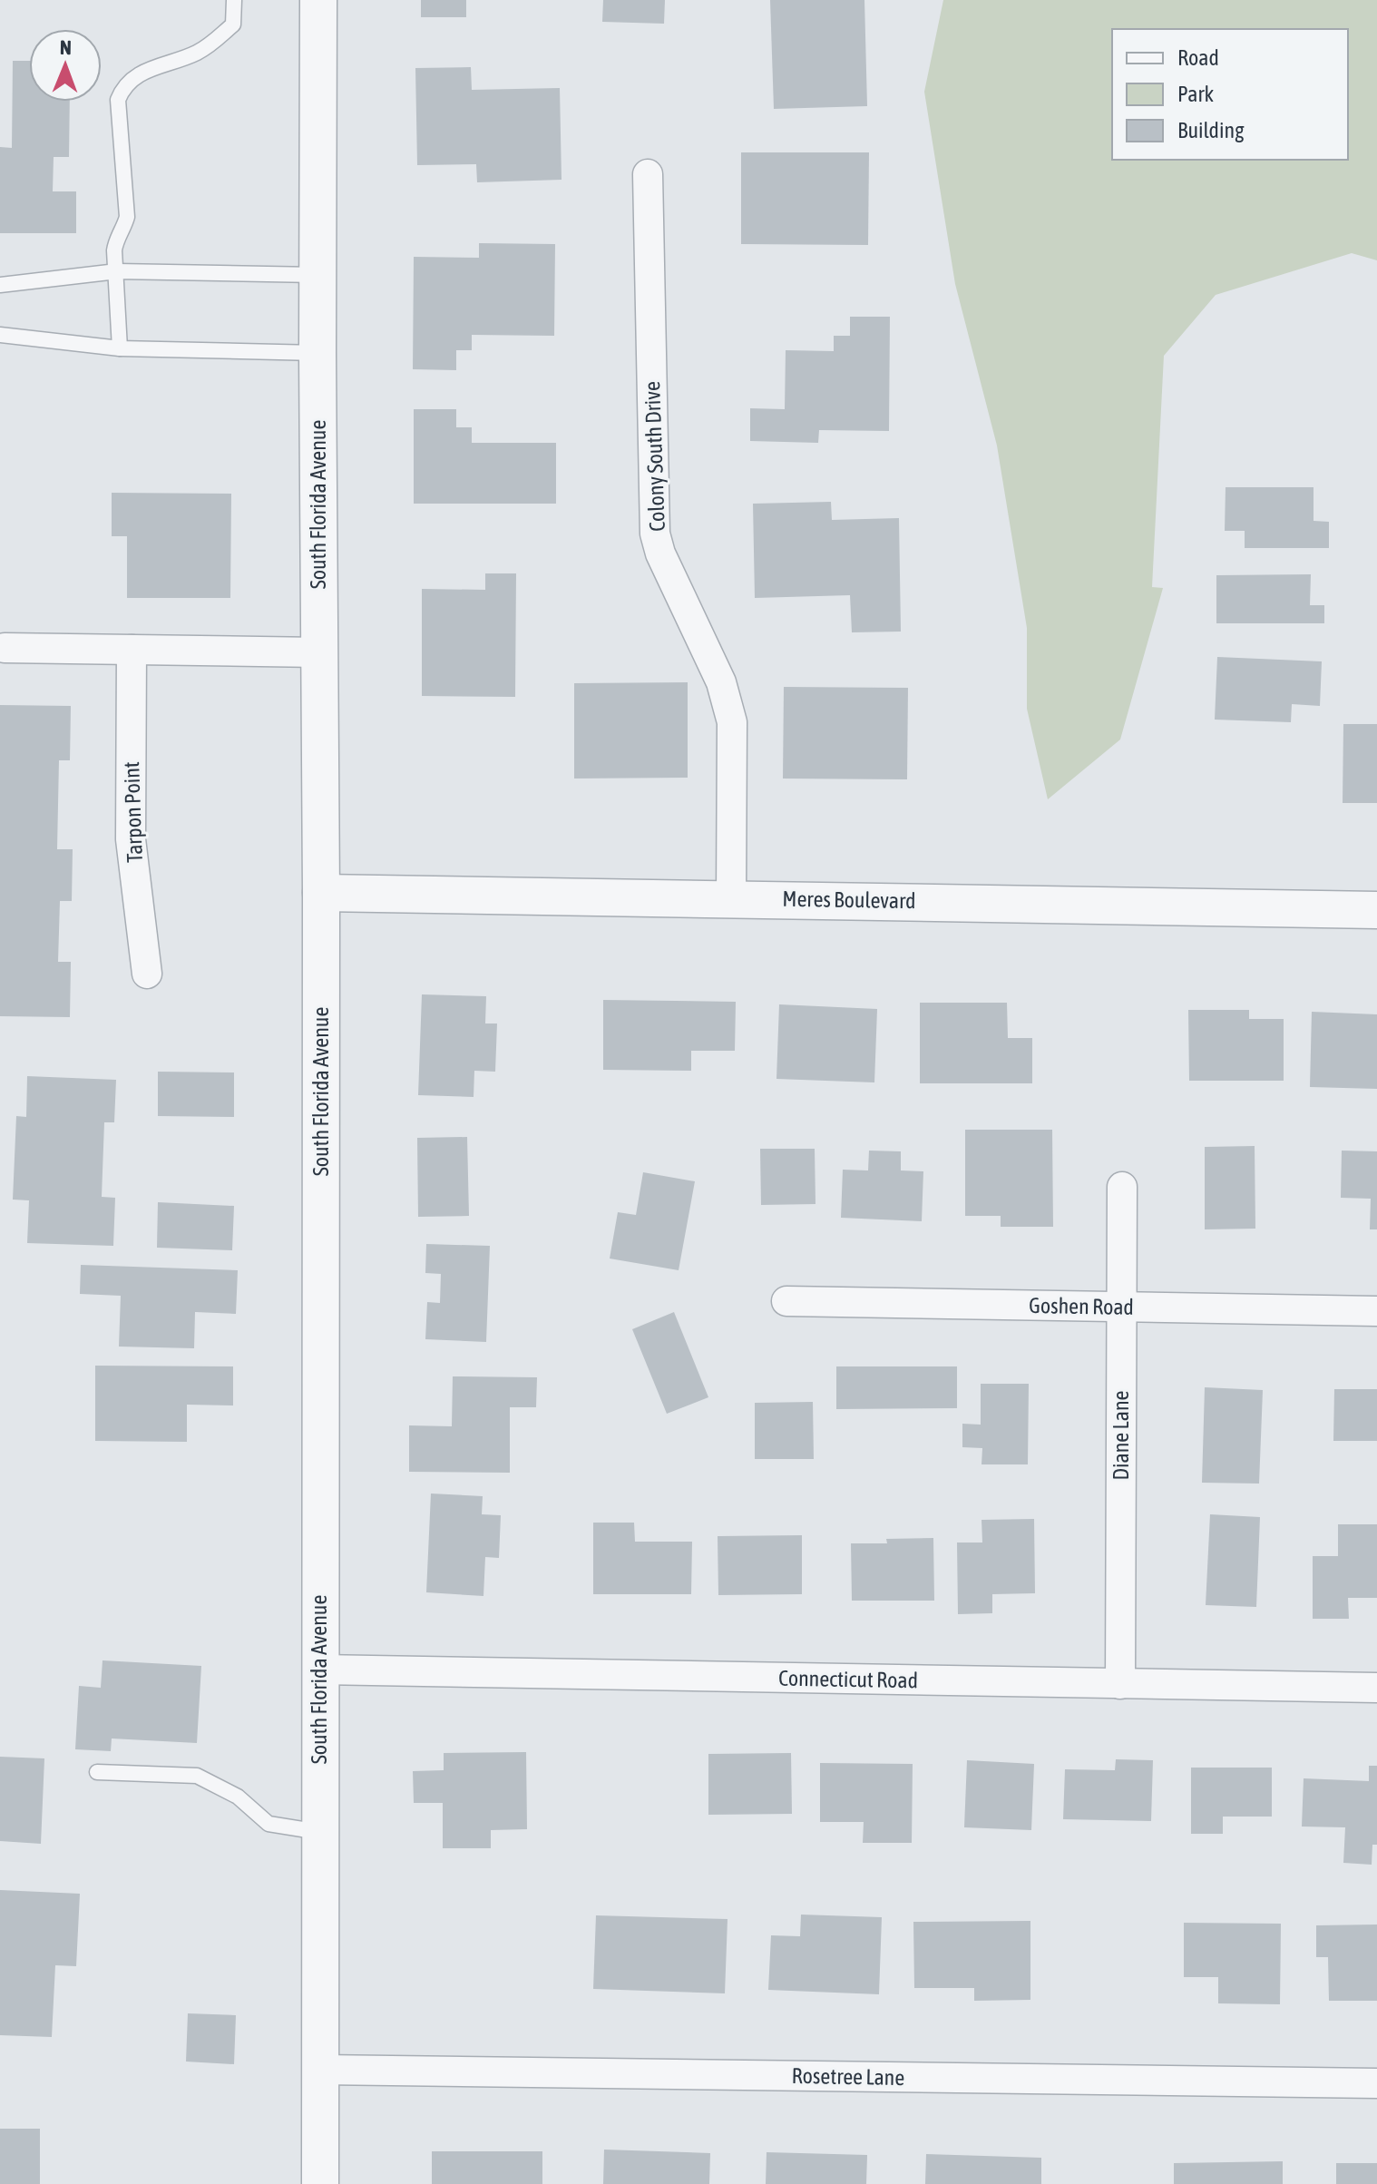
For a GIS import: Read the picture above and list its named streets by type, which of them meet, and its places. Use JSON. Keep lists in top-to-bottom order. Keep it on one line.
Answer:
{"streets":{"street":["Colony South Drive","South Florida Avenue","Tarpon Point","Meres Boulevard","Goshen Road","Diane Lane","Connecticut Road","Rosetree Lane"]},"crossings":[["Colony South Drive","Meres Boulevard"],["South Florida Avenue","Meres Boulevard"],["South Florida Avenue","Connecticut Road"],["South Florida Avenue","Rosetree Lane"],["Goshen Road","Diane Lane"],["Diane Lane","Connecticut Road"]],"legend":["Road","Park","Building"],"north":"top"}
